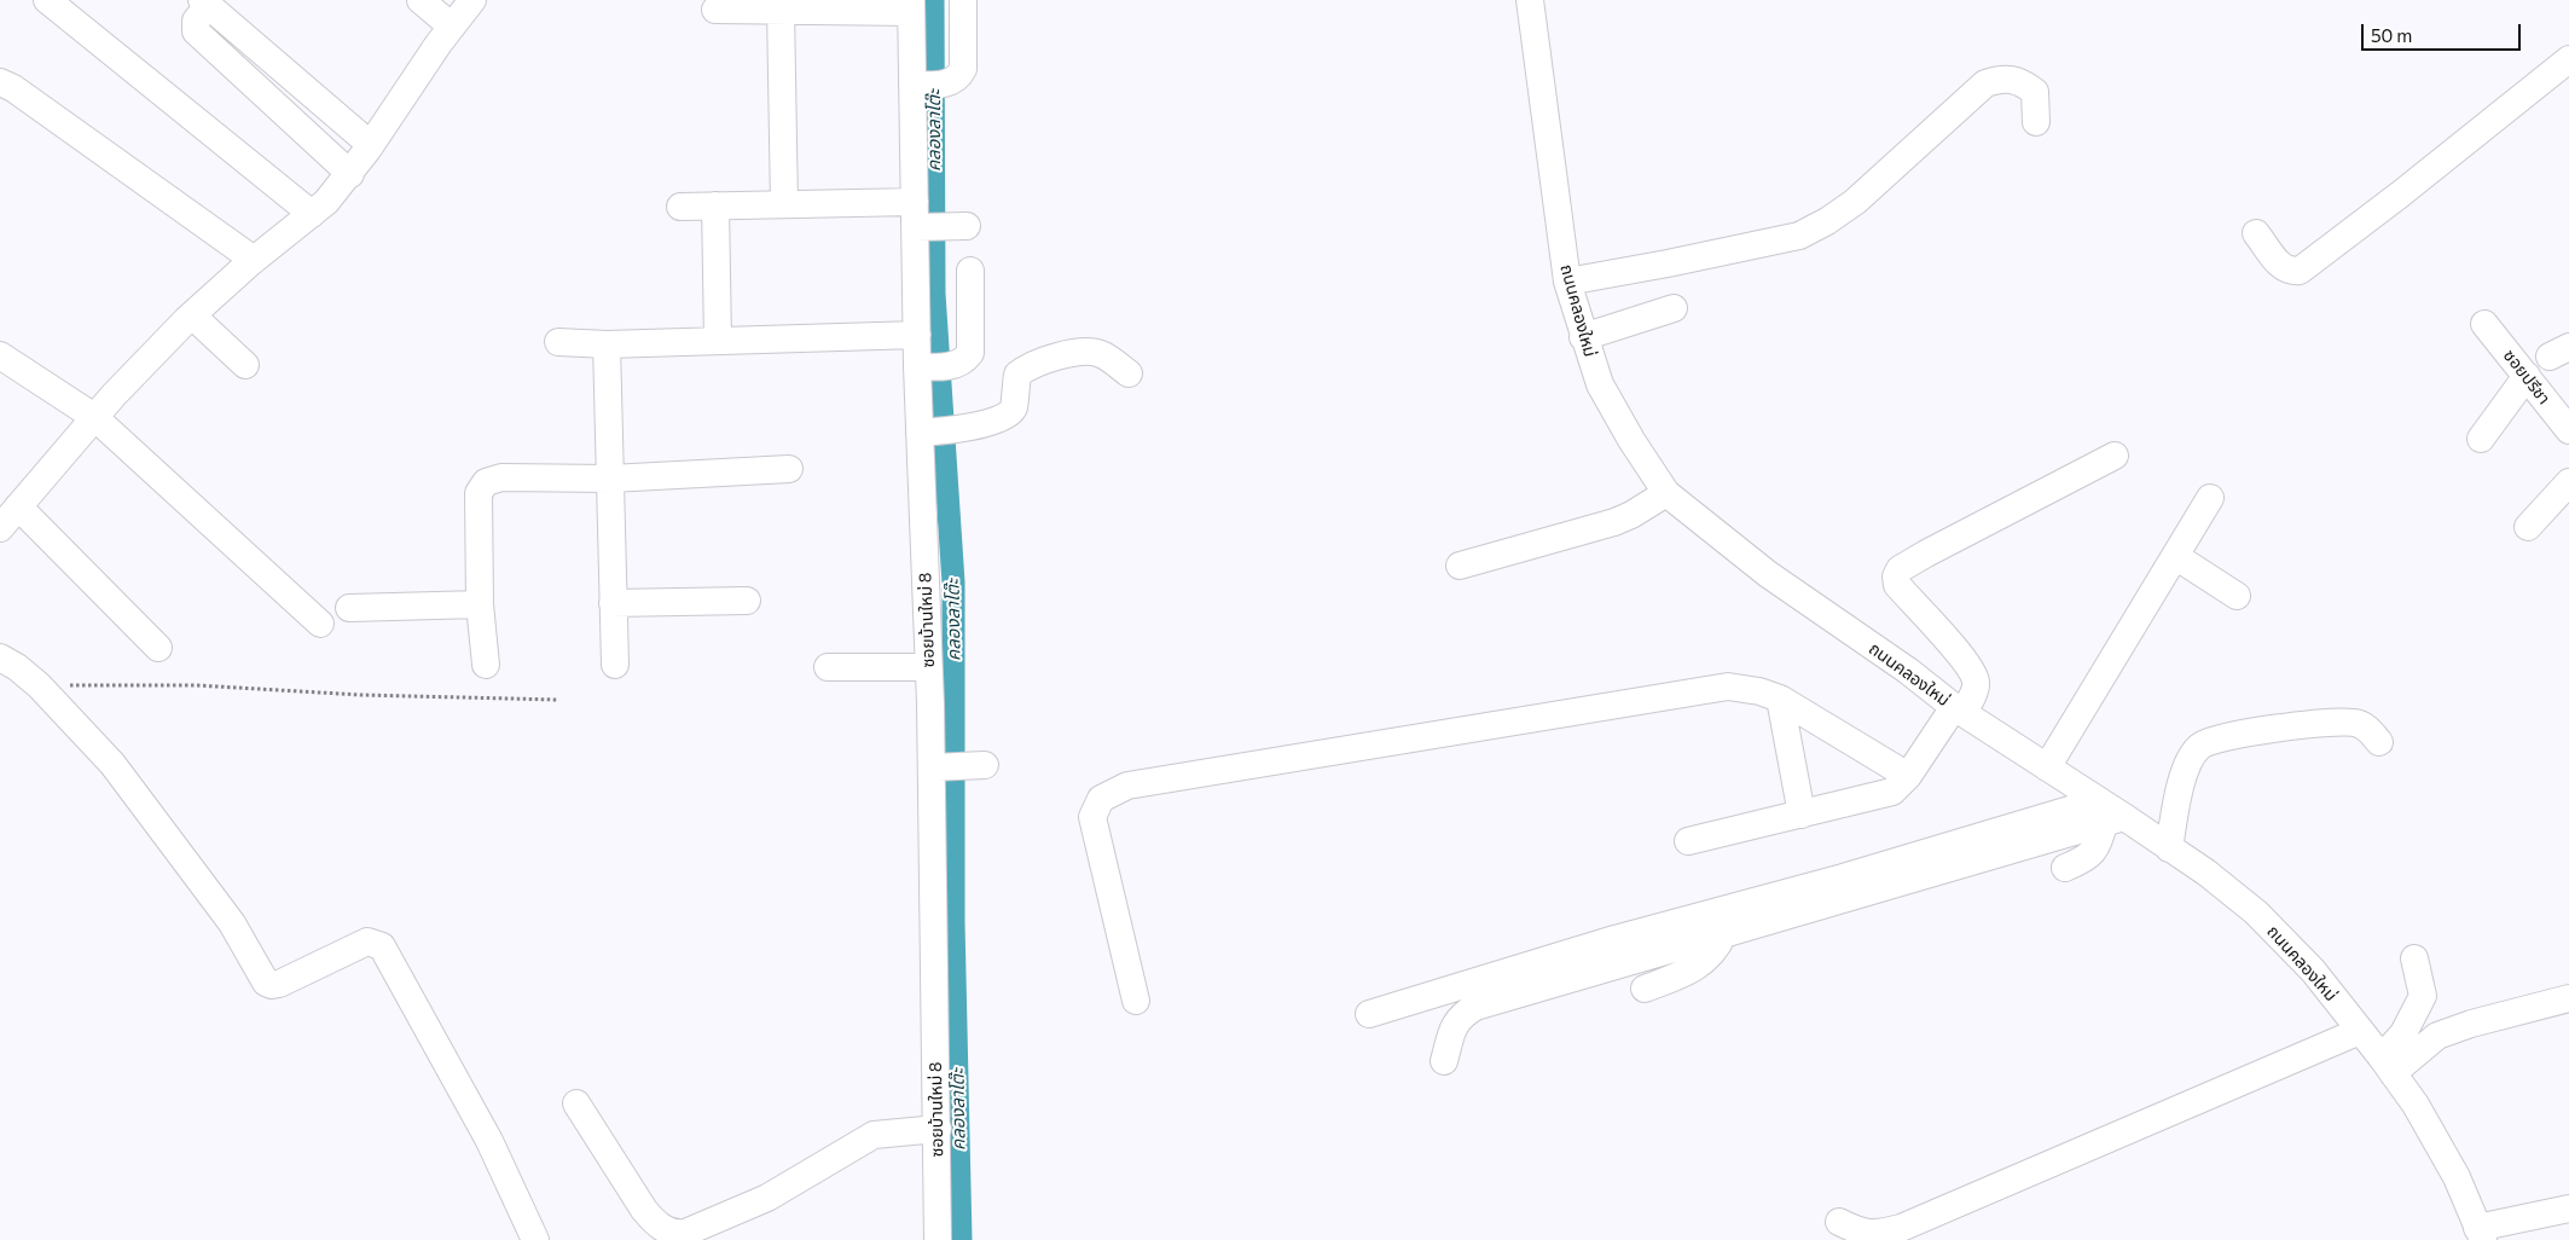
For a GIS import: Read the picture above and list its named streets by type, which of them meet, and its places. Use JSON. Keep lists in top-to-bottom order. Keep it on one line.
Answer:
{"streets":{"street":["ถนนคลองใหม่","ซอยปรีชา","ซอยบ้านใหม่ 8"]},"water":["คลองลาโต๊ะ"],"scale_bar":"50 m"}
